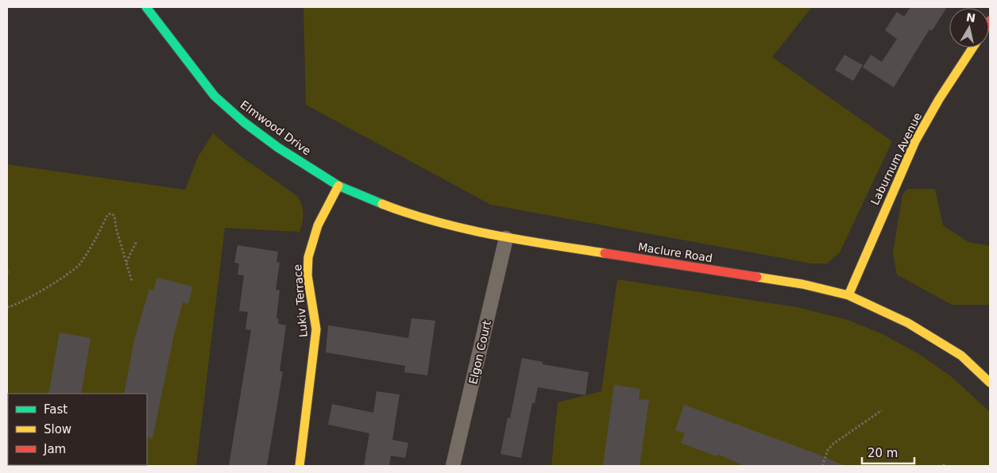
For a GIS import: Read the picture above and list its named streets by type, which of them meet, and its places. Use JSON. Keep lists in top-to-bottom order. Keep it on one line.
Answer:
{"streets":{"street":["Elmwood Drive","Laburnum Avenue","Maclure Road","Lukiv Terrace","Elgon Court"]},"crossings":[["Elmwood Drive","Maclure Road"],["Elmwood Drive","Lukiv Terrace"],["Laburnum Avenue","Maclure Road"],["Maclure Road","Lukiv Terrace"],["Maclure Road","Elgon Court"]],"legend":["Fast","Slow","Jam"],"scale_bar":"20 m","north":"top"}
